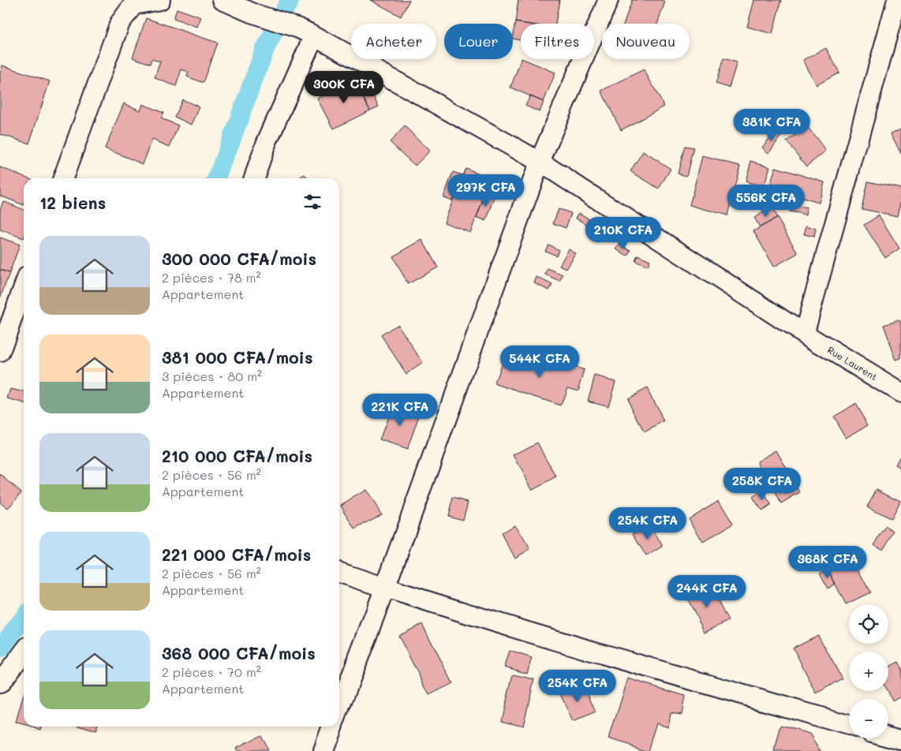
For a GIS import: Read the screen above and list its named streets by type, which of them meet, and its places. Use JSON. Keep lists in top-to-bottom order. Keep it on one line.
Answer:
{"streets":{"street":["Rue Laurent"]},"page":{"chip":["Acheter","Louer","Filtres","Nouveau"],"price":["300K CFA","381K CFA","297K CFA","556K CFA","210K CFA","544K CFA","221K CFA","258K CFA","254K CFA","368K CFA","244K CFA","254K CFA"],"heading":"12 biens","list":[{"name":"300 000 CFA/mois","note":"2 pièces · 78 m² · Appartement"},{"name":"381 000 CFA/mois","note":"3 pièces · 80 m² · Appartement"},{"name":"210 000 CFA/mois","note":"2 pièces · 56 m² · Appartement"},{"name":"221 000 CFA/mois","note":"2 pièces · 56 m² · Appartement"},{"name":"368 000 CFA/mois","note":"2 pièces · 70 m² · Appartement"}],"map_buttons":["+","−"]}}
